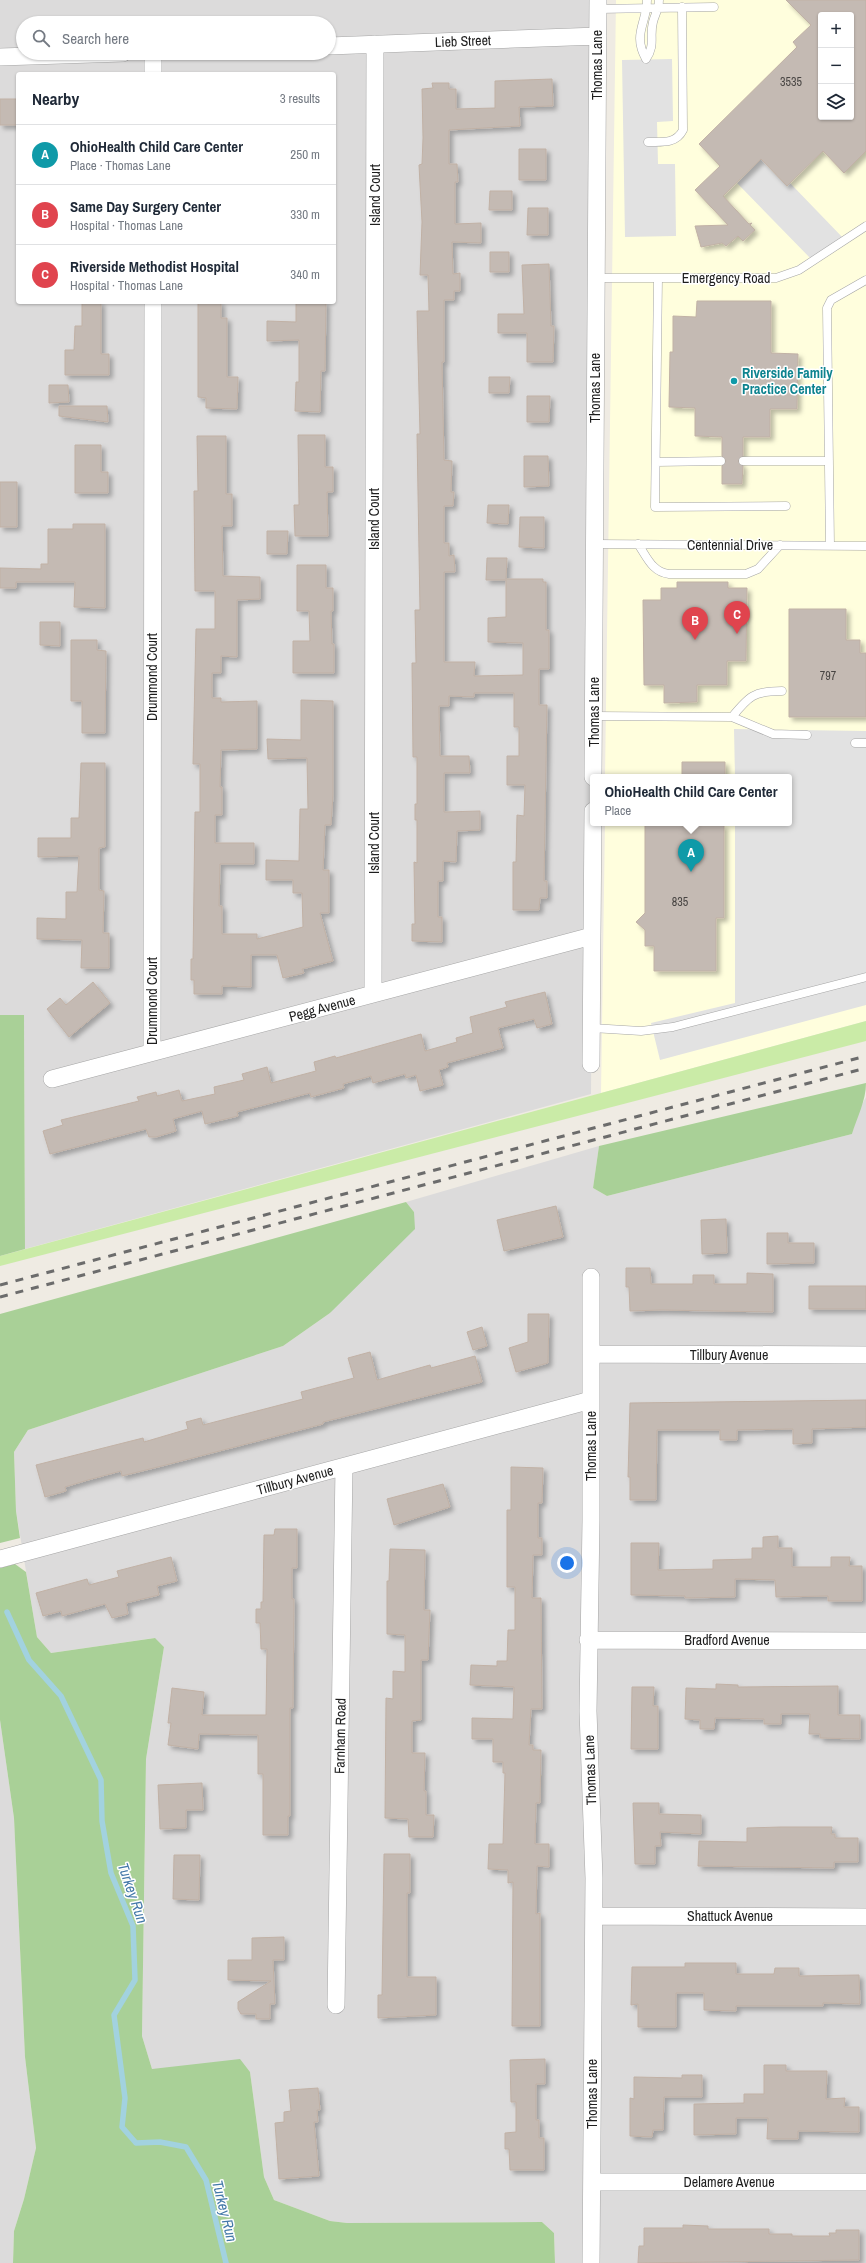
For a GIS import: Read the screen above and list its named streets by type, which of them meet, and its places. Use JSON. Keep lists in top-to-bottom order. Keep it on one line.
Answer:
{"streets":{"street":["Lieb Street","Thomas Lane","Island Court","Drummond Court","Pegg Avenue","Tillbury Avenue","Bradford Avenue","Farnham Road","Shattuck Avenue","Delamere Avenue"],"lane":["Emergency Road","Centennial Drive"]},"crossings":[["Lieb Street","Thomas Lane"],["Lieb Street","Island Court"],["Thomas Lane","Emergency Road"],["Thomas Lane","Centennial Drive"],["Thomas Lane","Tillbury Avenue"],["Thomas Lane","Bradford Avenue"],["Thomas Lane","Shattuck Avenue"],["Thomas Lane","Delamere Avenue"],["Island Court","Pegg Avenue"],["Drummond Court","Pegg Avenue"],["Tillbury Avenue","Farnham Road"]],"water":["Turkey Run"],"places":["Riverside Family Practice Center"],"house_numbers":["3535","797","835"],"page":{"map_buttons":["+","−"],"search":"Search here","heading":["Nearby","3 results"],"list":[{"mark":"A","name":"OhioHealth Child Care Center","note":"Place · Thomas Lane","value":"250 m"},{"mark":"B","name":"Same Day Surgery Center","note":"Hospital · Thomas Lane","value":"330 m"},{"mark":"C","name":"Riverside Methodist Hospital","note":"Hospital · Thomas Lane","value":"340 m"}],"pins":["C","B","A"],"popup":["OhioHealth Child Care Center","Place"]}}
